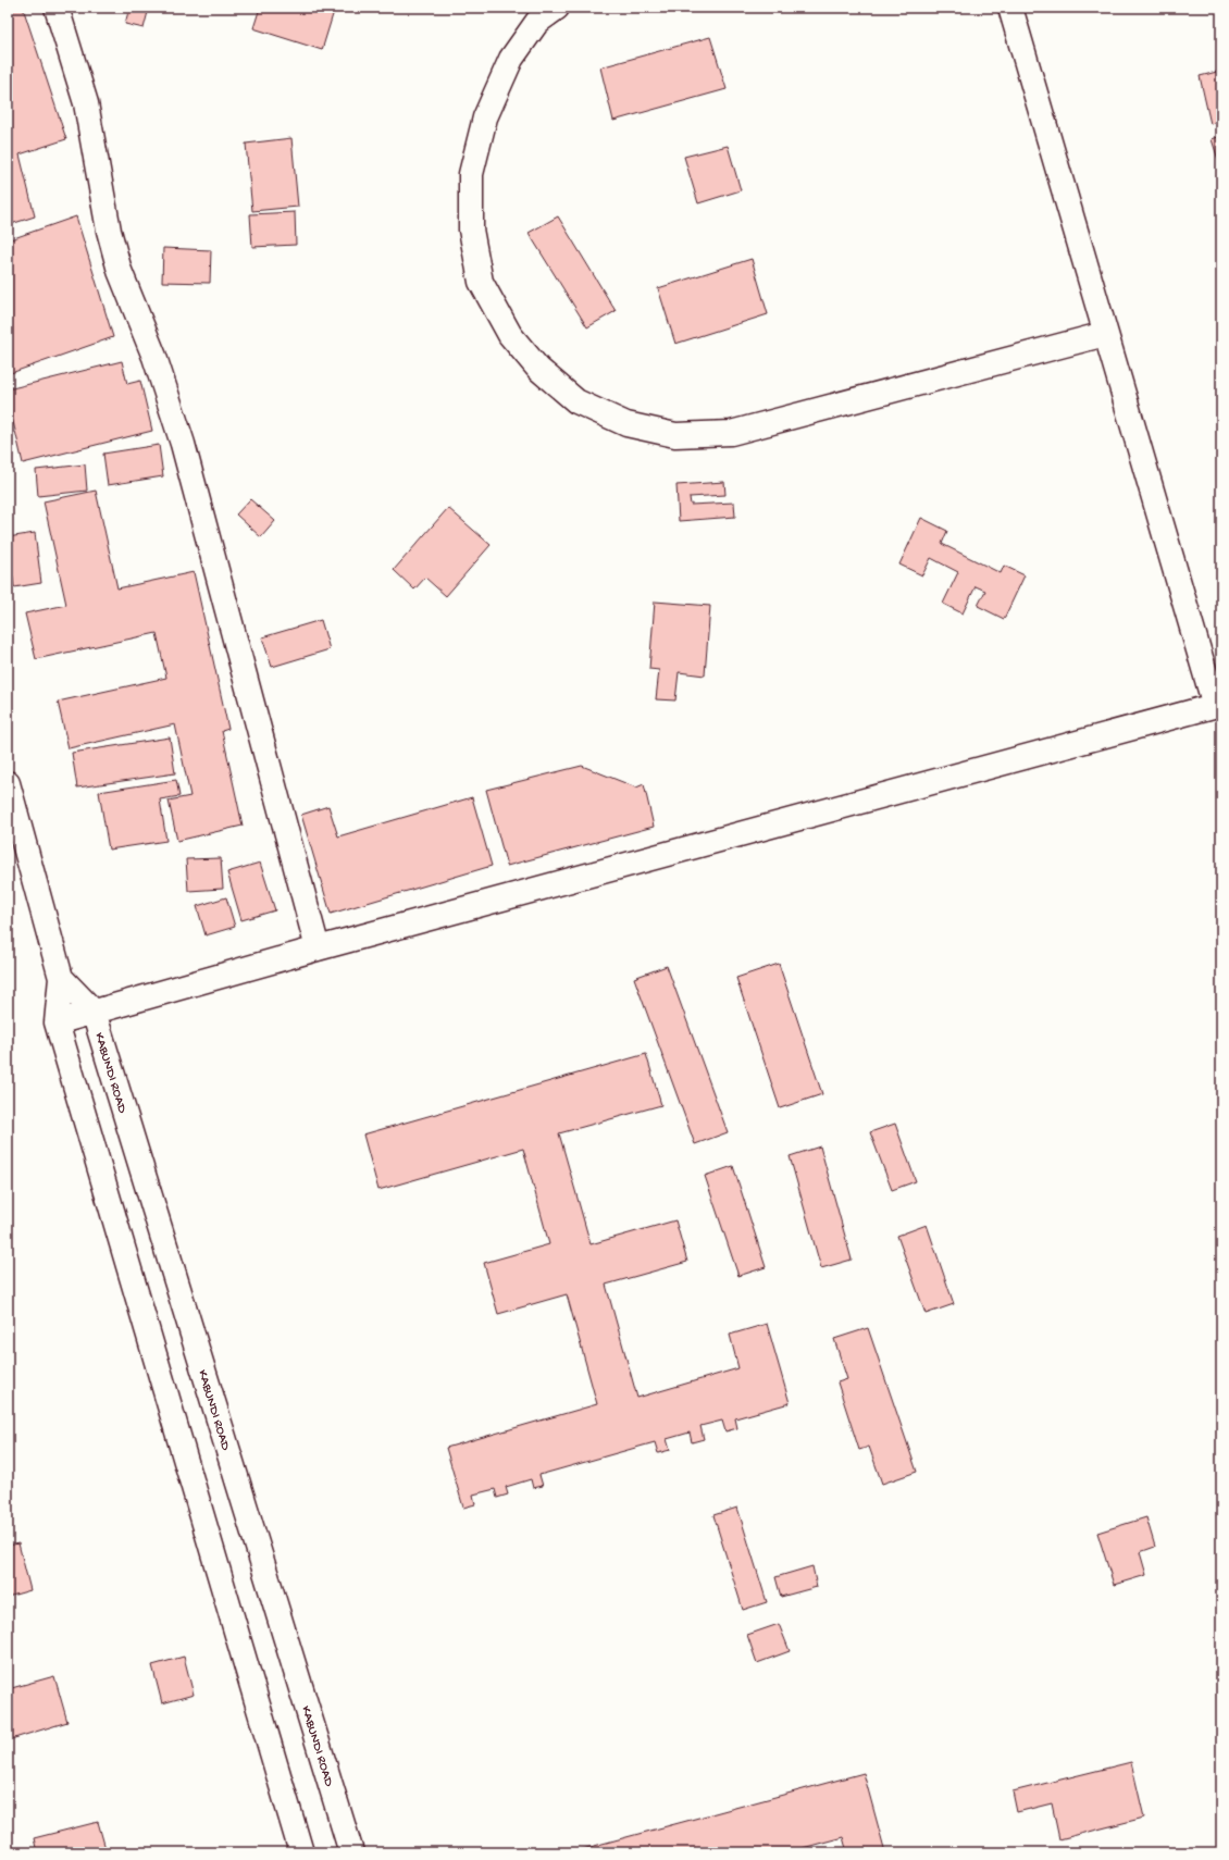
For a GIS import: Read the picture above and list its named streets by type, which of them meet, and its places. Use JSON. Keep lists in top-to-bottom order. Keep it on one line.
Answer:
{"streets":{"street":["KABUNDI ROAD"]}}
